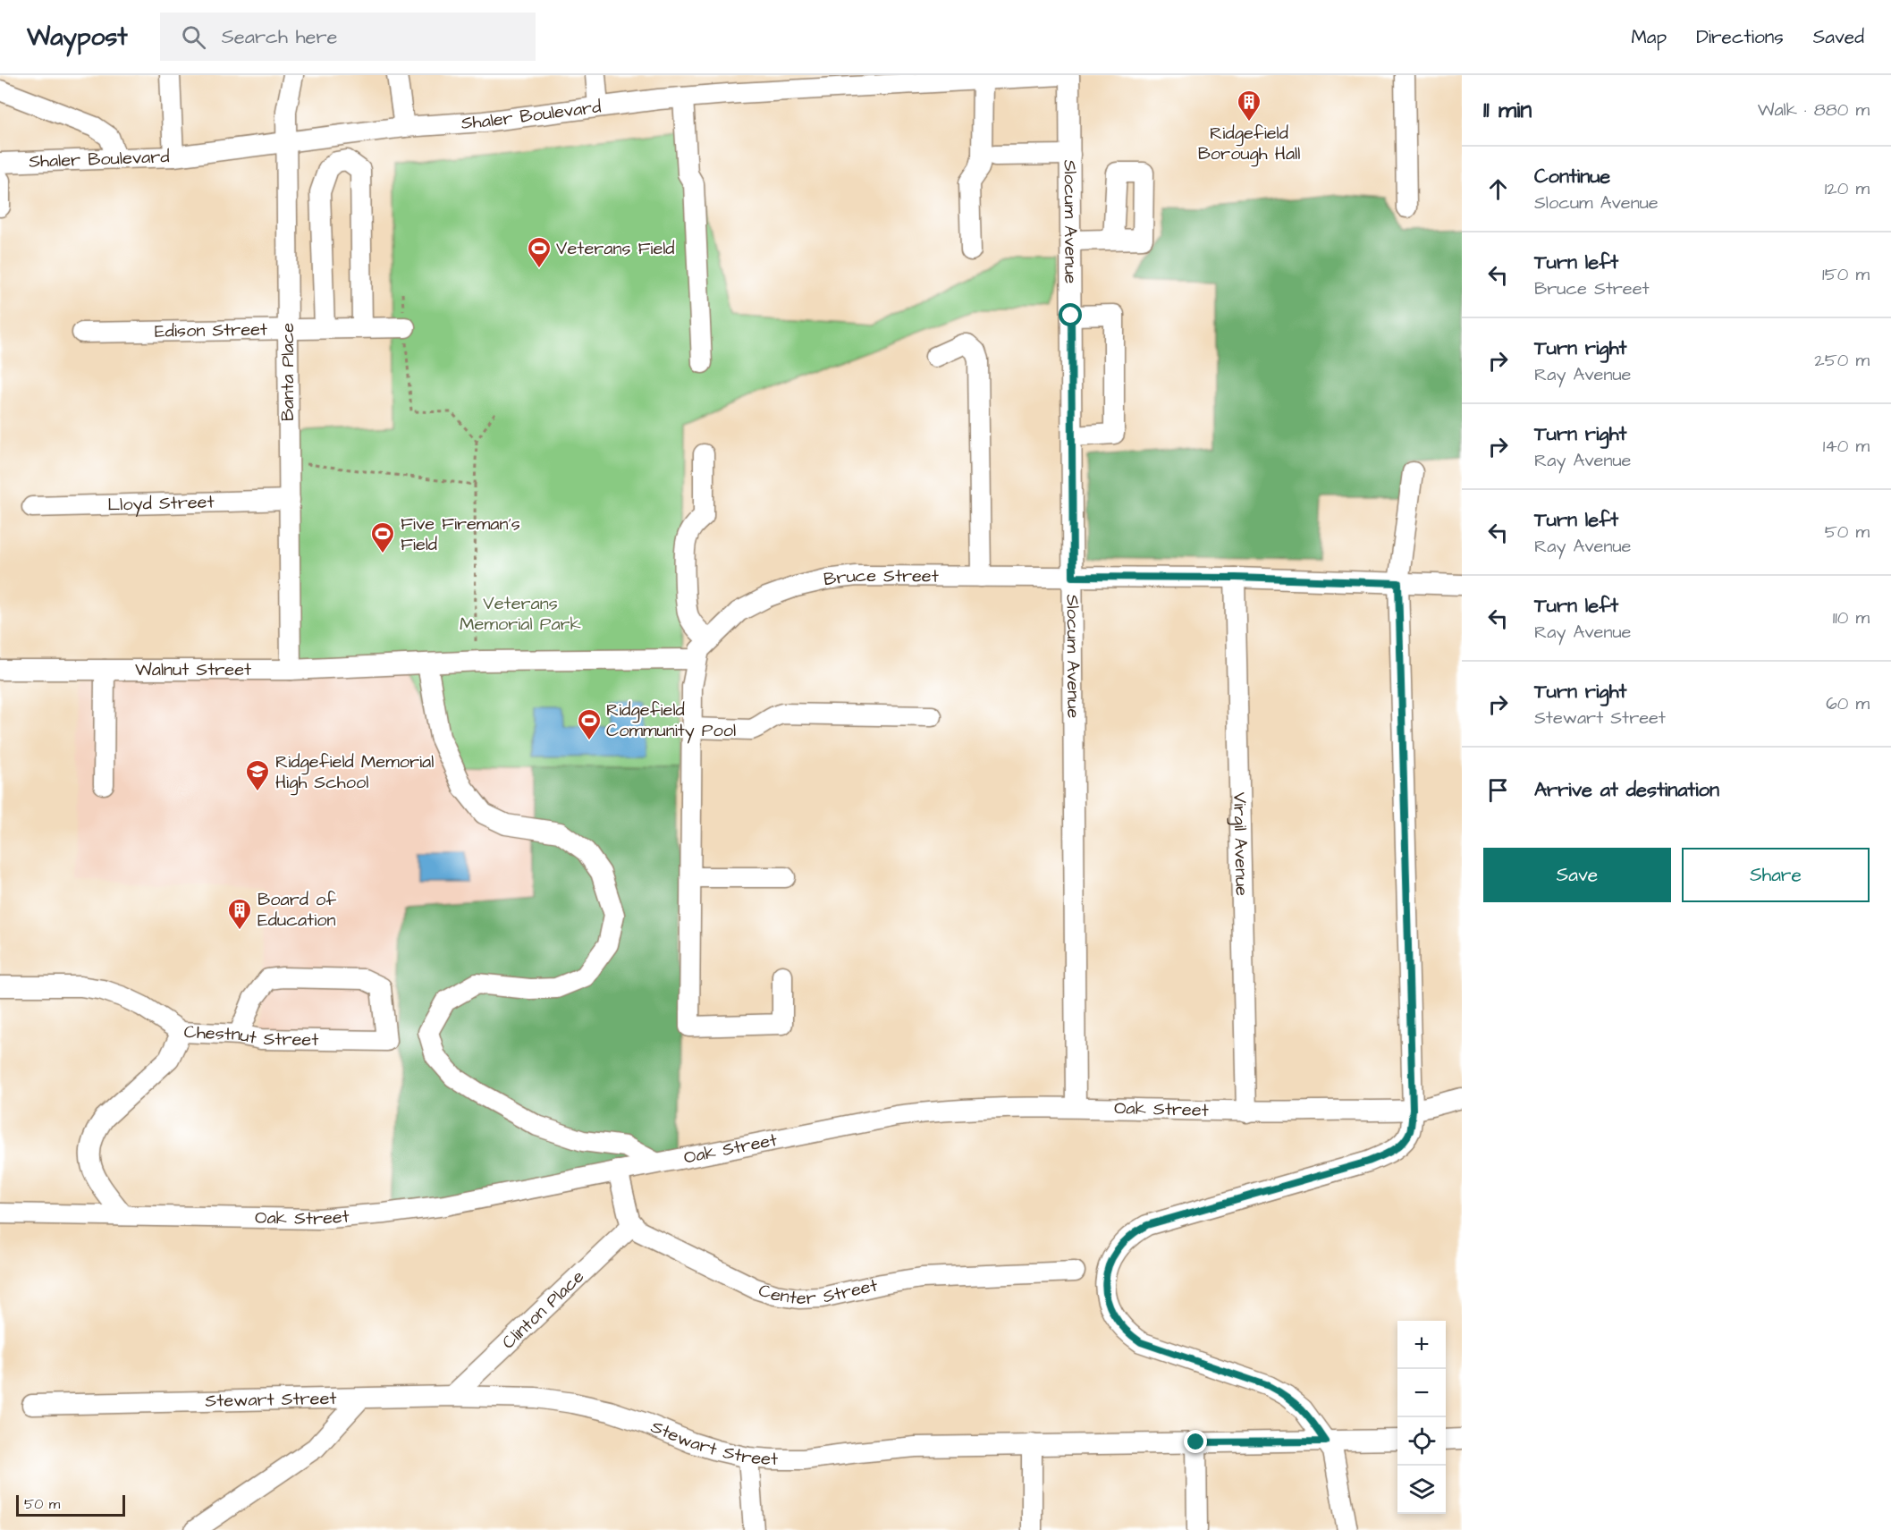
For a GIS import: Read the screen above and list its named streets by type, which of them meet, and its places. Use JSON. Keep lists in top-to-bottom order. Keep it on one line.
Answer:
{"streets":{"street":["Shaler Boulevard","Slocum Avenue","Edison Street","Banta Place","Lloyd Street","Bruce Street","Walnut Street","Virgil Avenue","Chestnut Street","Oak Street","Center Street","Clinton Place","Stewart Street"]},"crossings":[["Shaler Boulevard","Banta Place"],["Slocum Avenue","Bruce Street"],["Slocum Avenue","Oak Street"],["Edison Street","Banta Place"],["Banta Place","Lloyd Street"],["Banta Place","Walnut Street"],["Bruce Street","Walnut Street"],["Bruce Street","Virgil Avenue"],["Virgil Avenue","Oak Street"],["Center Street","Clinton Place"],["Clinton Place","Stewart Street"]],"parks":["Veterans Memorial Park"],"places":{"building":["Ridgefield Borough Hall","Board of Education"],"sports":["Veterans Field","Five Fireman's Field","Ridgefield Community Pool"],"school or university":["Ridgefield Memorial High School"]},"scale_bar":"50 m","page":{"header":"Waypost","search":"Search here","nav":["Map","Directions","Saved"],"heading":["11 min","Walk · 880 m"],"list":[["Continue","Slocum Avenue","120 m"],["Turn left","Bruce Street","150 m"],["Turn right","Ray Avenue","250 m"],["Turn right","Ray Avenue","140 m"],["Turn left","Ray Avenue","50 m"],["Turn left","Ray Avenue","110 m"],["Turn right","Stewart Street","60 m"],"Arrive at destination"],"buttons":["Save","Share"],"map_buttons":["+","−"],"scale":"50 m"}}
